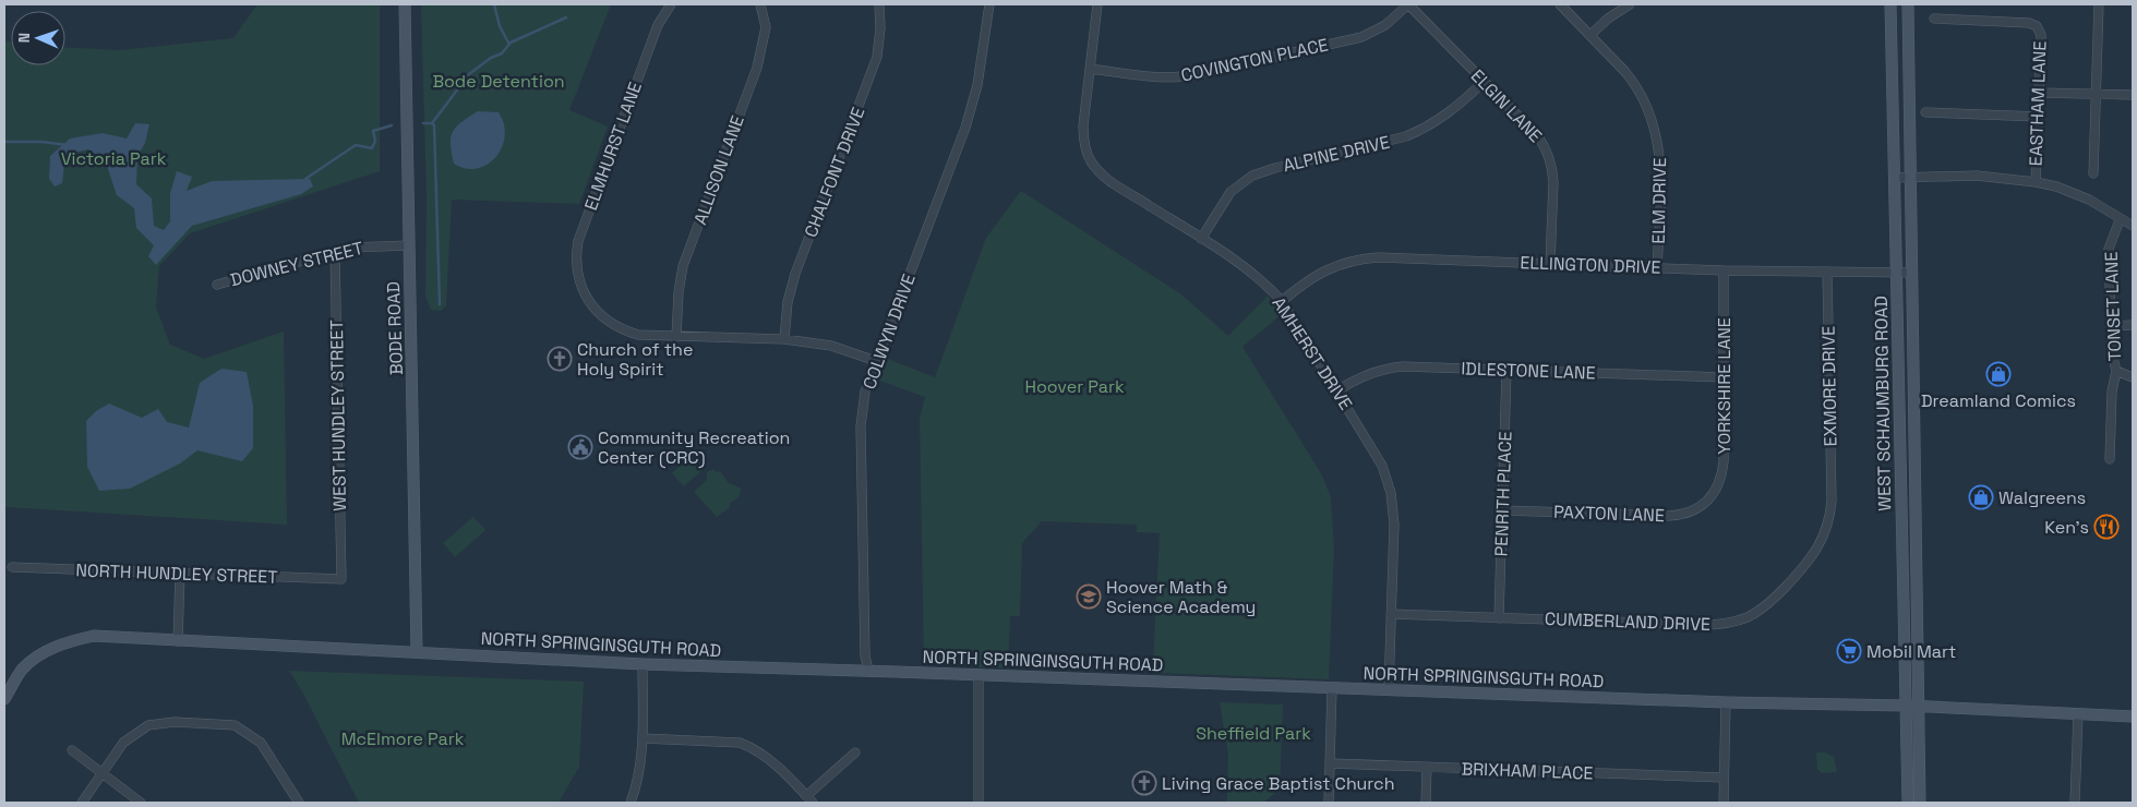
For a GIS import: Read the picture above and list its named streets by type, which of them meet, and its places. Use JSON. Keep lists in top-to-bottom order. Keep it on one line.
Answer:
{"streets":{"street":["COVINGTON PLACE","EASTHAM LANE","ELGIN LANE","ELMHURST LANE","ALPINE DRIVE","ALLISON LANE","CHALFONT DRIVE","ELM DRIVE","DOWNEY STREET","ELLINGTON DRIVE","TONSET LANE","BODE ROAD","COLWYN DRIVE","AMHERST DRIVE","IDLESTONE LANE","YORKSHIRE LANE","EXMORE DRIVE","WEST SCHAUMBURG ROAD","WEST HUNDLEY STREET","PENRITH PLACE","PAXTON LANE","NORTH HUNDLEY STREET","CUMBERLAND DRIVE","NORTH SPRINGINSGUTH ROAD","BRIXHAM PLACE"]},"crossings":[["COVINGTON PLACE","ELGIN LANE"],["COVINGTON PLACE","AMHERST DRIVE"],["ELGIN LANE","ALPINE DRIVE"],["ELGIN LANE","ELLINGTON DRIVE"],["ELMHURST LANE","ALLISON LANE"],["ELMHURST LANE","CHALFONT DRIVE"],["ELMHURST LANE","COLWYN DRIVE"],["ALPINE DRIVE","AMHERST DRIVE"],["ELM DRIVE","ELLINGTON DRIVE"],["DOWNEY STREET","BODE ROAD"],["DOWNEY STREET","WEST HUNDLEY STREET"],["ELLINGTON DRIVE","AMHERST DRIVE"],["ELLINGTON DRIVE","YORKSHIRE LANE"],["ELLINGTON DRIVE","EXMORE DRIVE"],["ELLINGTON DRIVE","WEST SCHAUMBURG ROAD"],["BODE ROAD","NORTH SPRINGINSGUTH ROAD"],["COLWYN DRIVE","NORTH SPRINGINSGUTH ROAD"],["AMHERST DRIVE","IDLESTONE LANE"],["AMHERST DRIVE","CUMBERLAND DRIVE"],["AMHERST DRIVE","NORTH SPRINGINSGUTH ROAD"],["IDLESTONE LANE","YORKSHIRE LANE"],["IDLESTONE LANE","PENRITH PLACE"],["YORKSHIRE LANE","PAXTON LANE"],["EXMORE DRIVE","CUMBERLAND DRIVE"],["WEST SCHAUMBURG ROAD","NORTH SPRINGINSGUTH ROAD"],["WEST HUNDLEY STREET","NORTH HUNDLEY STREET"],["PENRITH PLACE","PAXTON LANE"],["PENRITH PLACE","CUMBERLAND DRIVE"]],"parks":["Bode Detention","Victoria Park","Hoover Park","Sheffield Park","McElmore Park"],"places":{"church":["Church of the Holy Spirit","Living Grace Baptist Church"],"shop":["Dreamland Comics","Walgreens"],"public building":["Community Recreation Center (CRC)"],"restaurant":["Ken's"],"school or university":["Hoover Math & Science Academy"],"supermarket":["Mobil Mart"]},"north":"left"}
